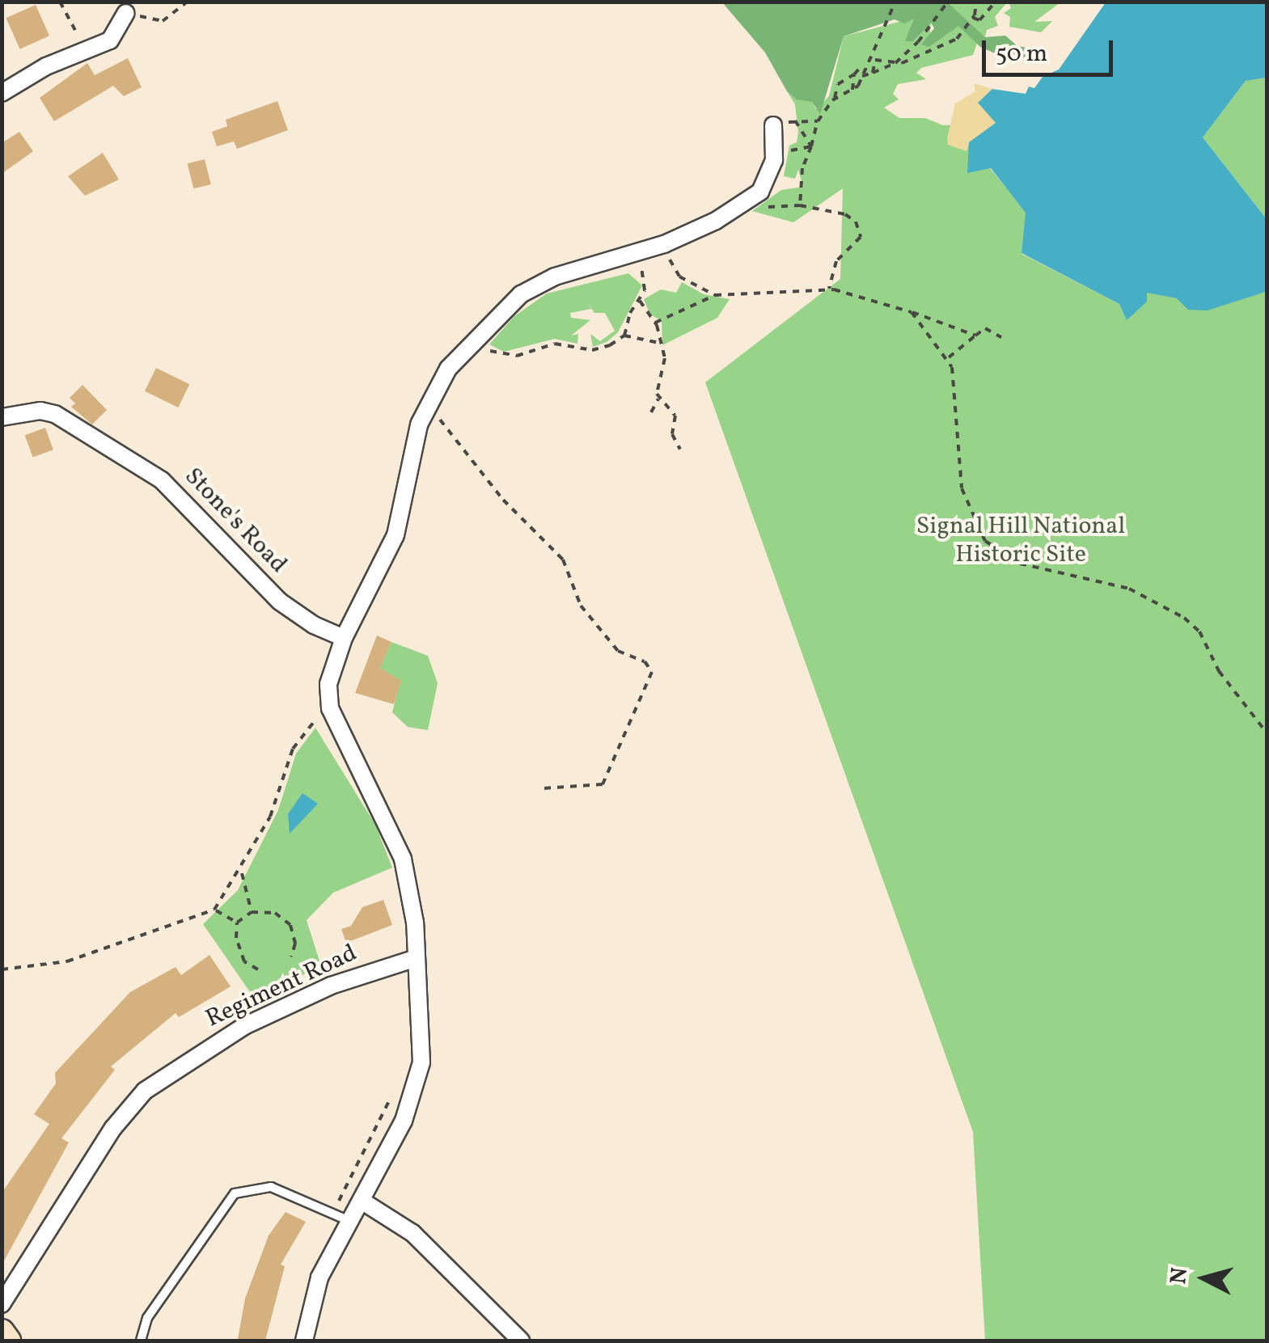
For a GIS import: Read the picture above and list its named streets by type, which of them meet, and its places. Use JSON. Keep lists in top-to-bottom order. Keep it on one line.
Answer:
{"streets":{"street":["Stone's Road","Regiment Road"]},"parks":["Signal Hill National Historic Site"],"scale_bar":"50 m","north":"left"}
